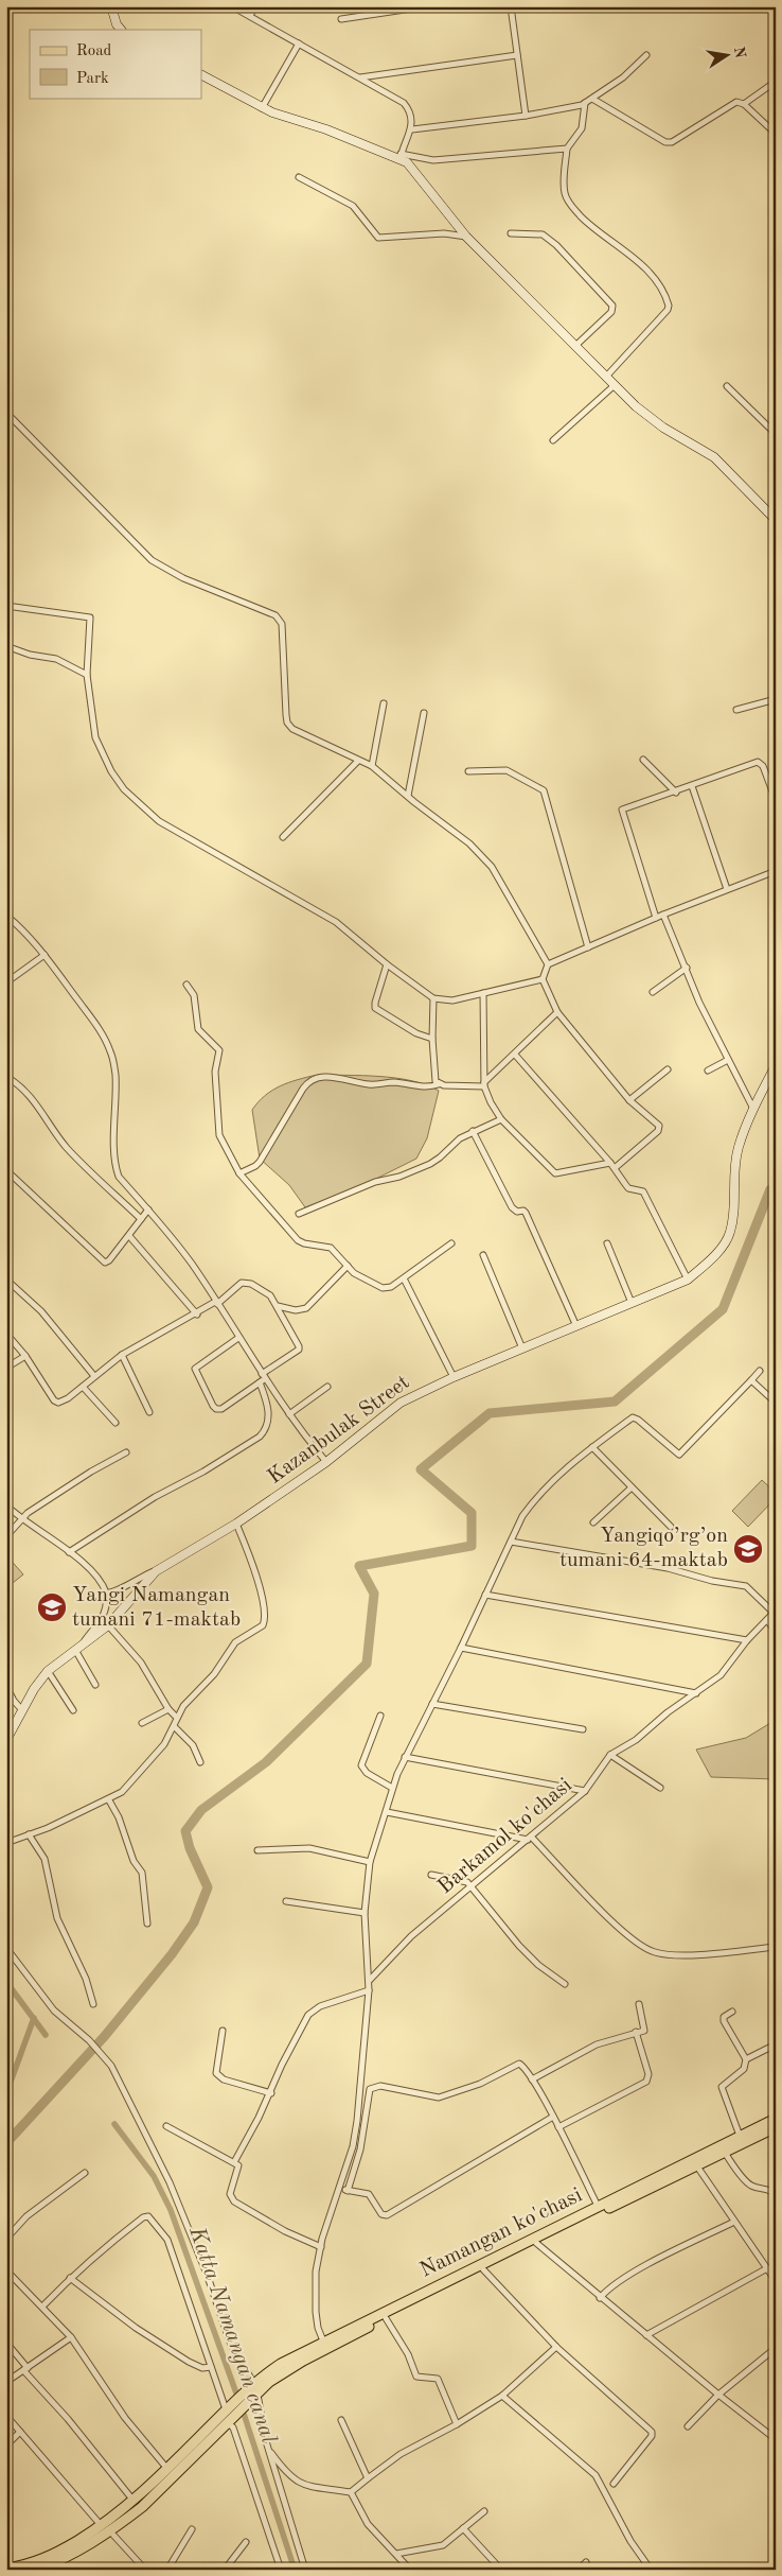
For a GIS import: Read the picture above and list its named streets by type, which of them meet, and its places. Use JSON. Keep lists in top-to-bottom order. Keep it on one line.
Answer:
{"streets":{"main road":["Kazanbulak Street","Namangan ko'chasi"],"street":["Barkamol ko'chasi"]},"water":["Katta Namangan canal"],"places":{"school or university":["Yangiqo’rg’on tumani 64-maktab","Yangi Namangan tumani 71-maktab"]},"legend":["Road","Park"],"north":"right"}
